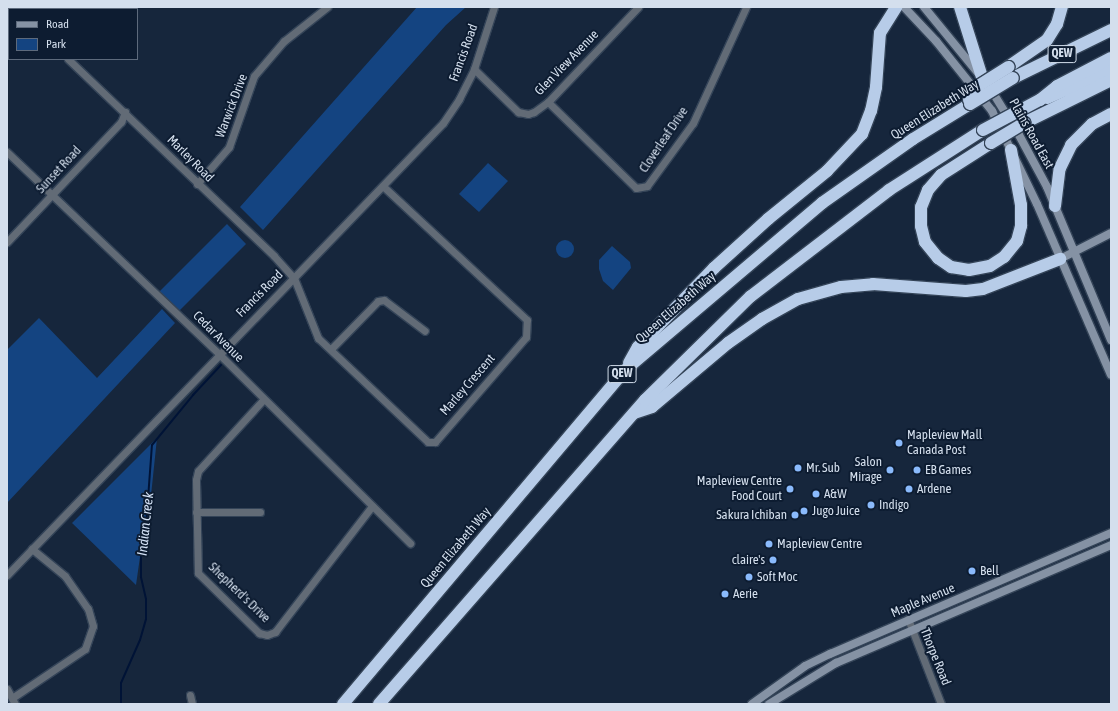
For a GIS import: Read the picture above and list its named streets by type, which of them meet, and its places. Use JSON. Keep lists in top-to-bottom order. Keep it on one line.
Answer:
{"streets":{"highway":["QEW","Queen Elizabeth Way"],"main road":["Plains Road East","Maple Avenue"],"street":["Francis Road","Glen View Avenue","Warwick Drive","Cloverleaf Drive","Marley Road","Sunset Road","Cedar Avenue","Marley Crescent","Shepherd's Drive","Thorpe Road"]},"crossings":[["Francis Road","Glen View Avenue"],["Francis Road","Marley Road"],["Francis Road","Cedar Avenue"],["Francis Road","Marley Crescent"],["Glen View Avenue","Cloverleaf Drive"],["Warwick Drive","Marley Road"],["Marley Road","Sunset Road"],["Marley Road","Marley Crescent"],["Sunset Road","Cedar Avenue"],["Cedar Avenue","Shepherd's Drive"],["Maple Avenue","Thorpe Road"]],"water":["Indian Creek"],"places":["Mapleview Mall Canada Post","Mr. Sub","Salon Mirage","EB Games","Mapleview Centre Food Court","Ardene","A&W","Indigo","Jugo Juice","Sakura Ichiban","Mapleview Centre","claire's","Bell","Soft Moc","Aerie"],"legend":["Road","Park"]}
